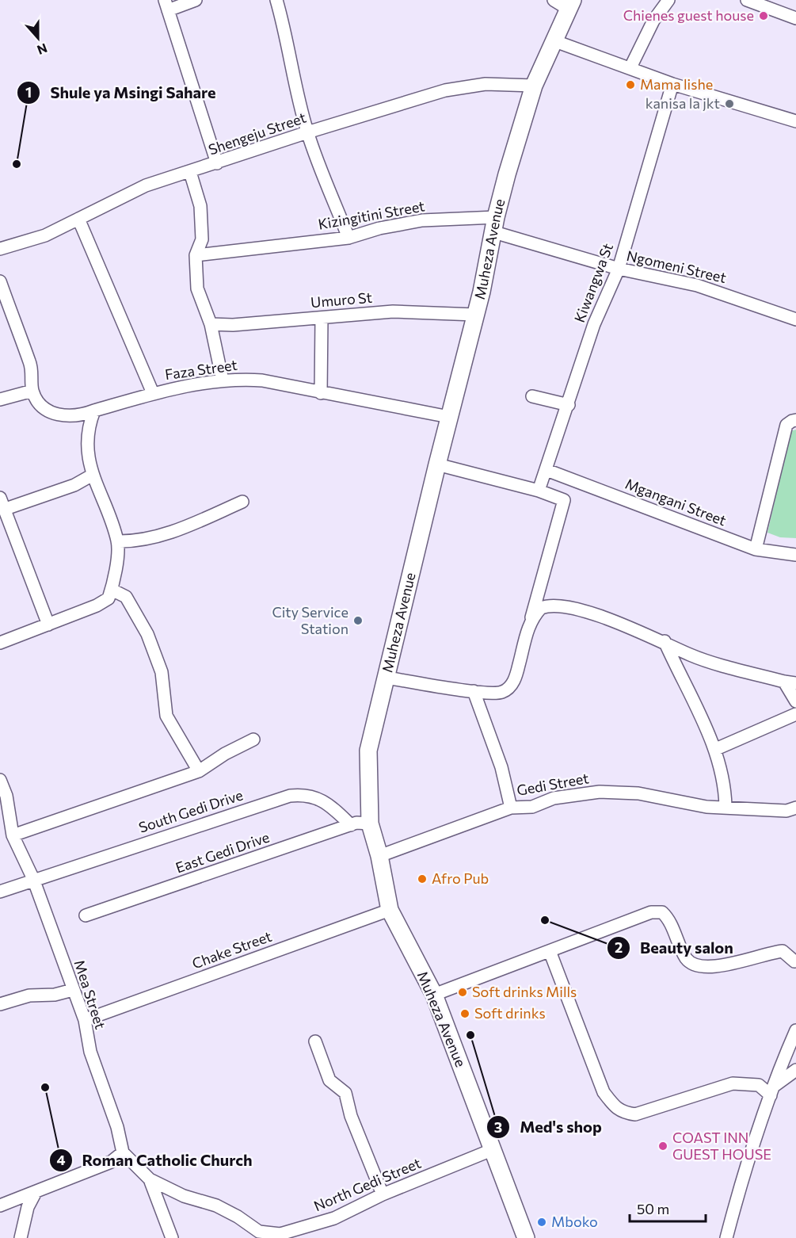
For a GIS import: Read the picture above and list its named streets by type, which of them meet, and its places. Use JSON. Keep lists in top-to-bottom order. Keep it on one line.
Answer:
{"streets":{"street":["Shengeju Street","Kizingitini Street","Muheza Avenue","Ngomeni Street","Kiwangwa St","Umuro St","Faza Street","Mgangani Street","Gedi Street","South Gedi Drive","East Gedi Drive","Chake Street","Mea Street","North Gedi Street"]},"crossings":[["Shengeju Street","Muheza Avenue"],["Kizingitini Street","Muheza Avenue"],["Kizingitini Street","Ngomeni Street"],["Muheza Avenue","Ngomeni Street"],["Muheza Avenue","Umuro St"],["Muheza Avenue","Faza Street"],["Muheza Avenue","Gedi Street"],["Muheza Avenue","East Gedi Drive"],["Muheza Avenue","Chake Street"],["Muheza Avenue","North Gedi Street"],["Ngomeni Street","Kiwangwa St"],["Kiwangwa St","Mgangani Street"],["South Gedi Drive","East Gedi Drive"],["South Gedi Drive","Mea Street"],["Chake Street","Mea Street"]],"places":["Chienes guest house","Mama lishe","kanisa la jkt","Shule ya Msingi Sahare","City Service Station","Afro Pub","Beauty salon","Soft drinks Mills","Soft drinks","Med's shop","Roman Catholic Church","COAST INN GUEST HOUSE","Mboko"],"scale_bar":"50 m","north":"bottom"}
